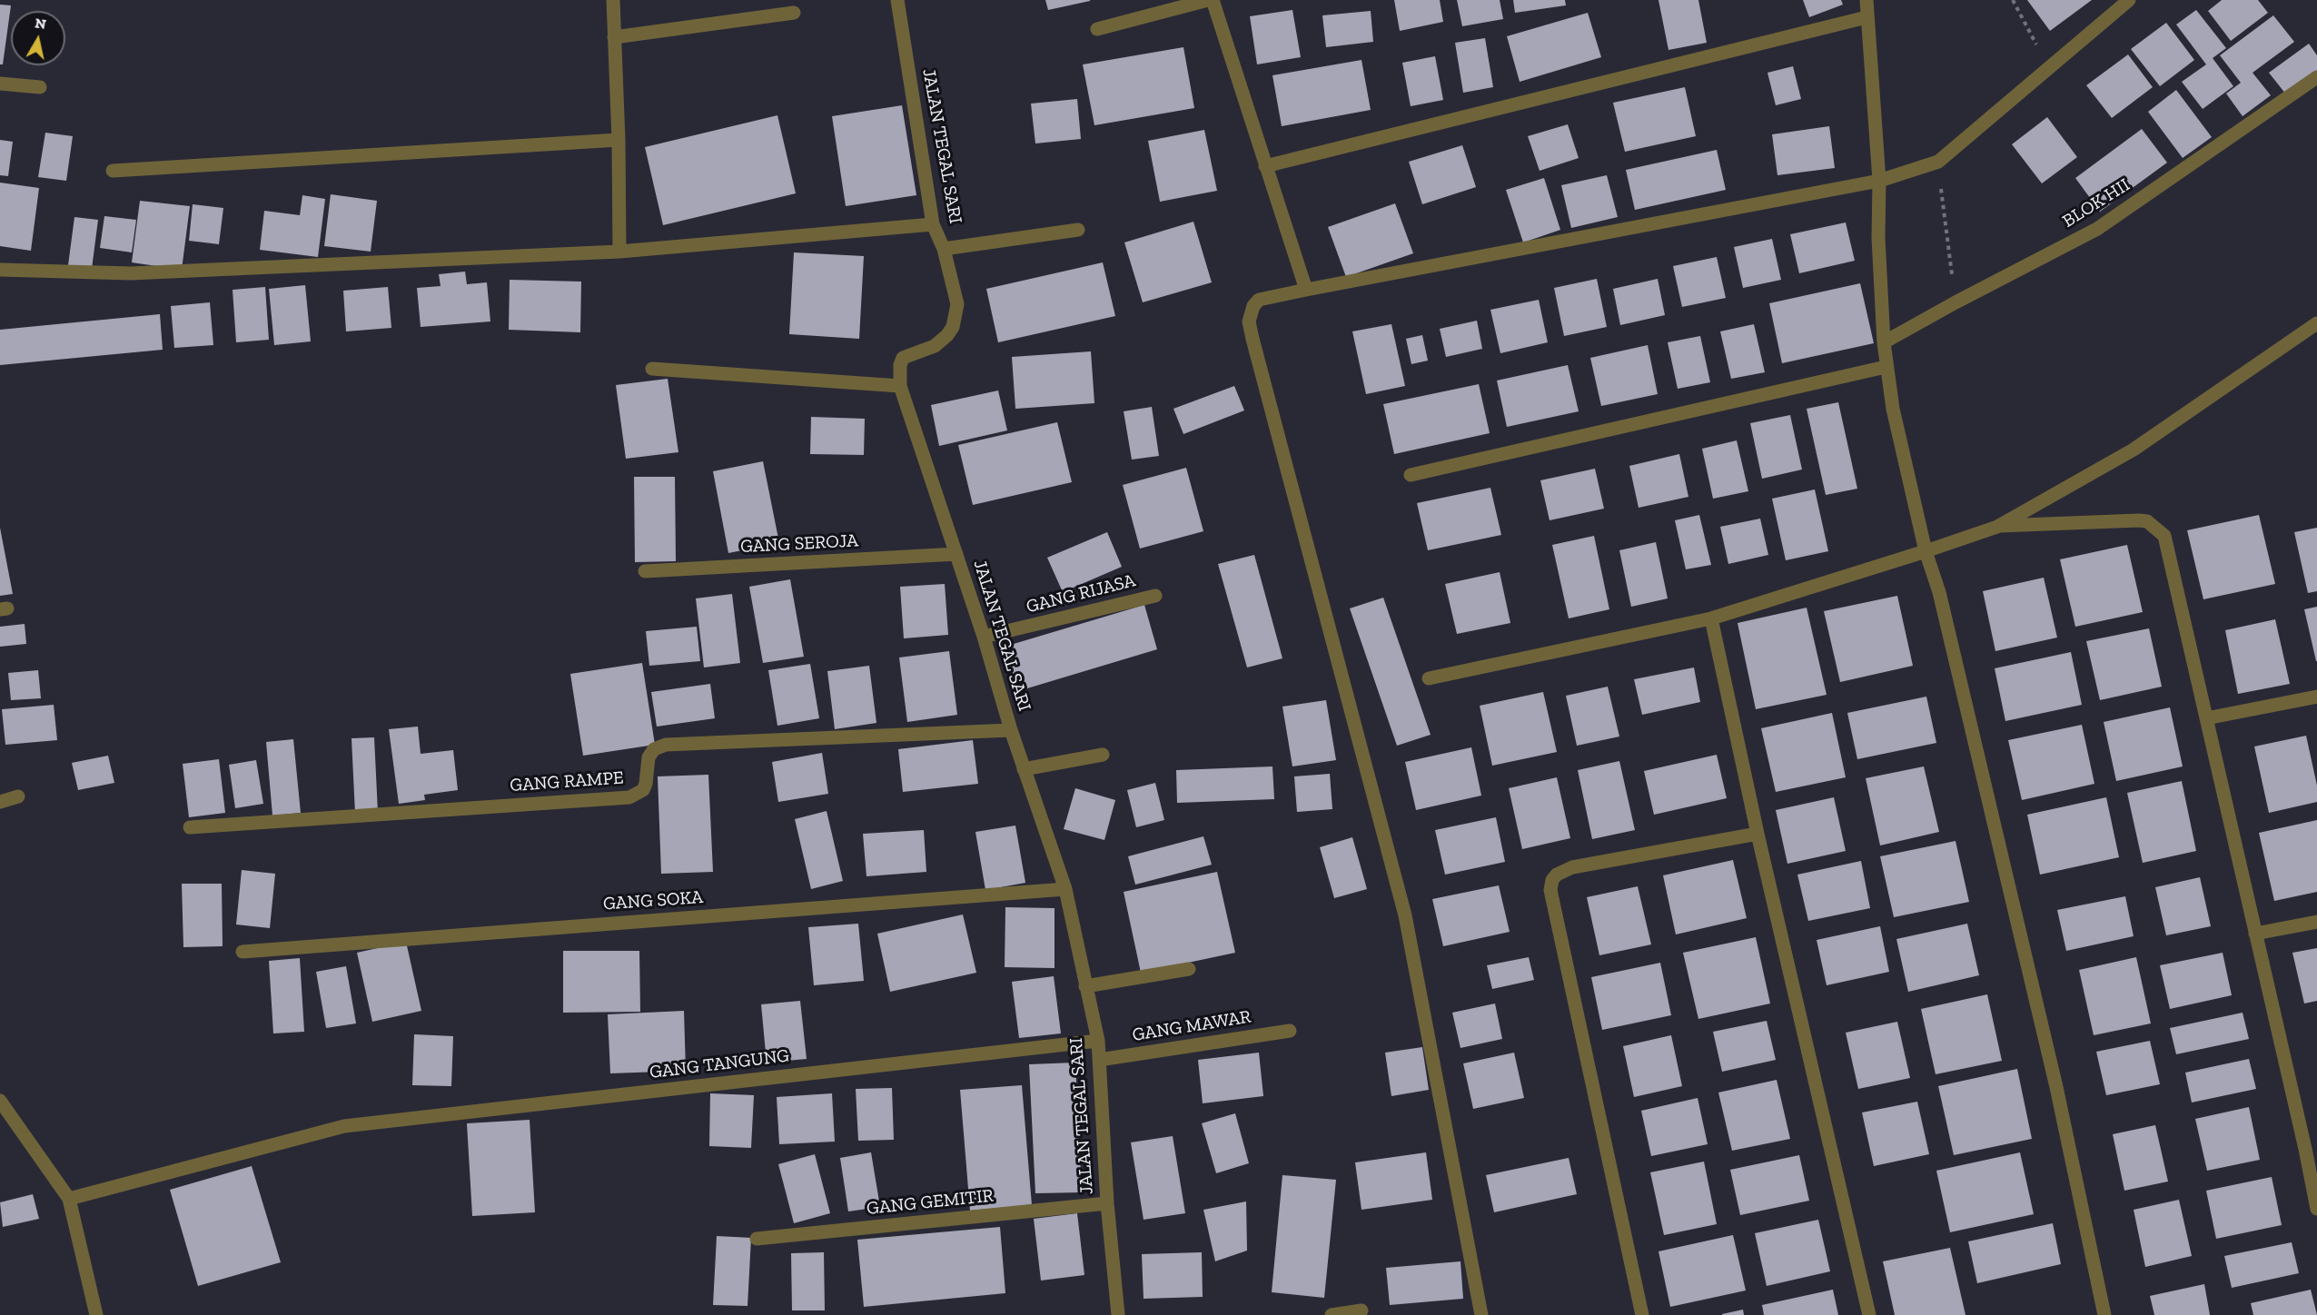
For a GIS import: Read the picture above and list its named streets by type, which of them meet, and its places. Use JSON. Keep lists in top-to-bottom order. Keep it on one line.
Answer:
{"streets":{"street":["JALAN TEGAL SARI","BLOK HII","GANG SEROJA","GANG RIJASA","GANG RAMPE","GANG SOKA","GANG MAWAR","GANG TANGUNG","GANG GEMITIR"]},"crossings":[["JALAN TEGAL SARI","GANG SEROJA"],["JALAN TEGAL SARI","GANG RIJASA"],["JALAN TEGAL SARI","GANG RAMPE"],["JALAN TEGAL SARI","GANG SOKA"],["JALAN TEGAL SARI","GANG MAWAR"],["JALAN TEGAL SARI","GANG TANGUNG"],["JALAN TEGAL SARI","GANG GEMITIR"]],"north":"top"}
